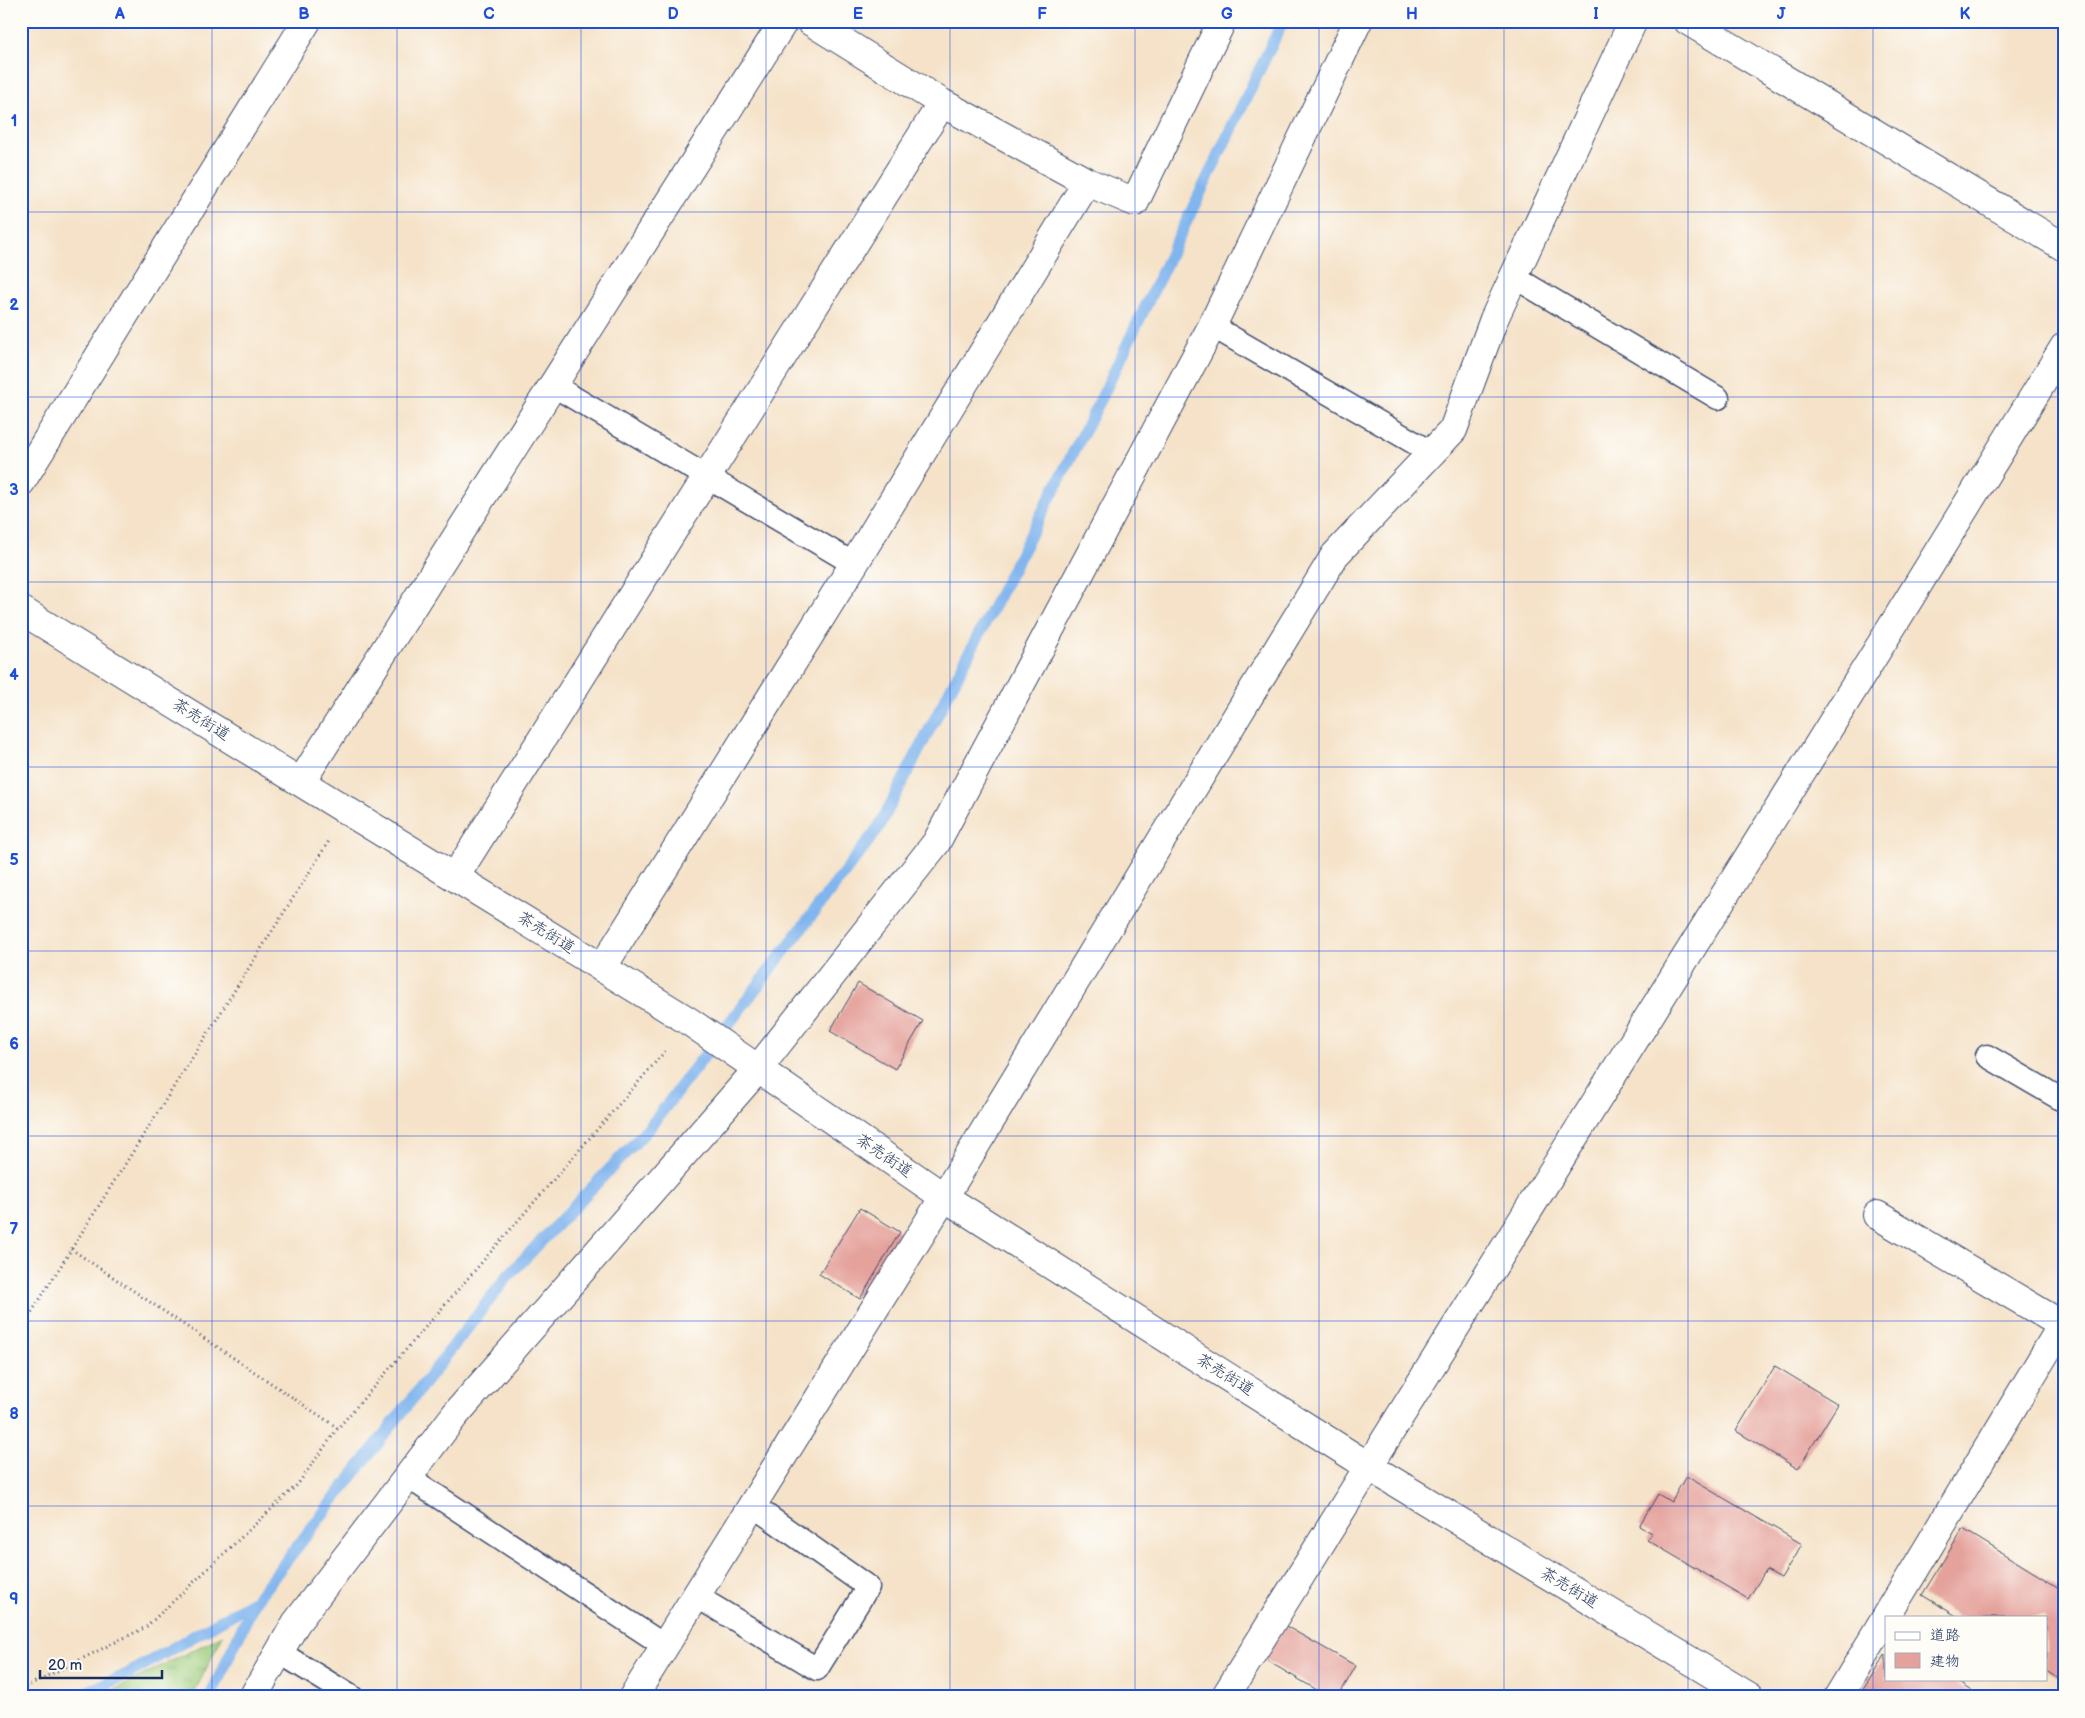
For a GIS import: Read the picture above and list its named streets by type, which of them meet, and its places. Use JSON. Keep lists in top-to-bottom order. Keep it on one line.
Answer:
{"streets":{"street":["茶売街道"]},"legend":["道路","建物"],"scale_bar":"20 m","grid":{"columns":["A","B","C","D","E","F","G","H","I","J","K"],"rows":["1","2","3","4","5","6","7","8","9"]}}
